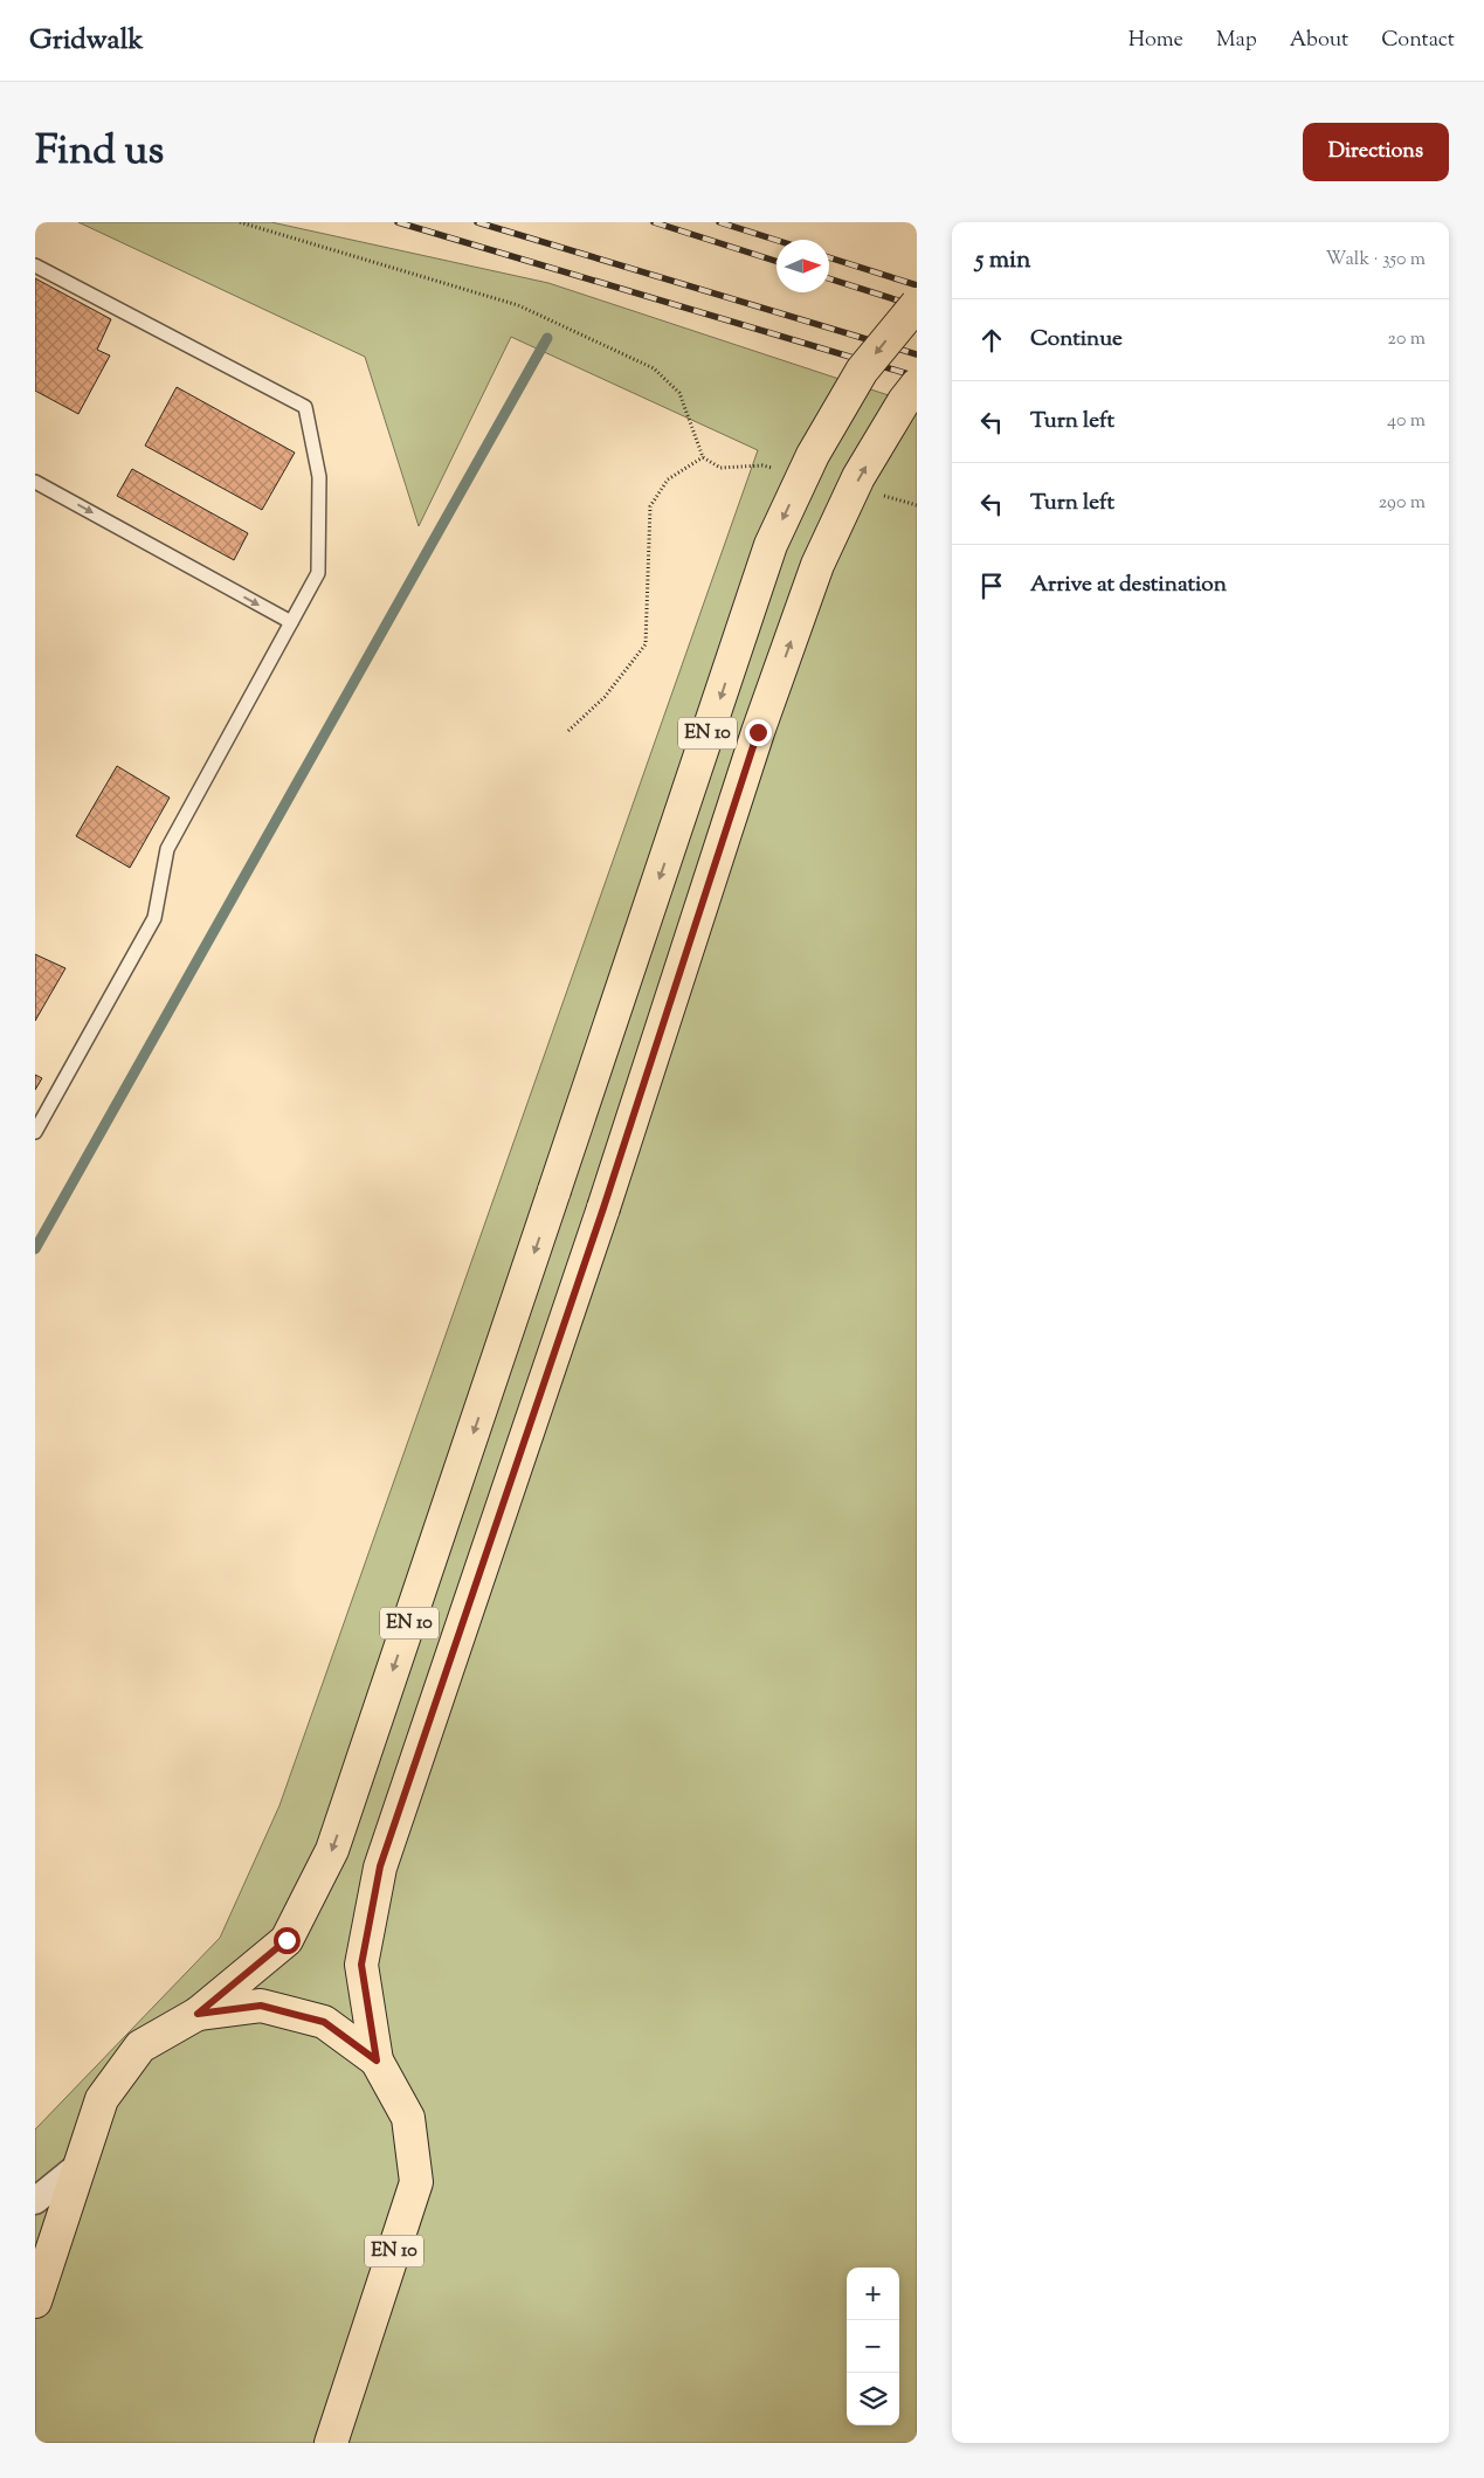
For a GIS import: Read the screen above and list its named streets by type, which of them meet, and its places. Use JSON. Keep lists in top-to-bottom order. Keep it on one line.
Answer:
{"streets":{"main road":["EN 10"]},"north":"right","page":{"header":"Gridwalk","nav":["Home","Map","About","Contact"],"title":"Find us","buttons":"Directions","heading":["5 min","Walk · 350 m"],"list":[["Continue","20 m"],["Turn left","40 m"],["Turn left","290 m"],"Arrive at destination"],"map_buttons":["+","−"]}}
